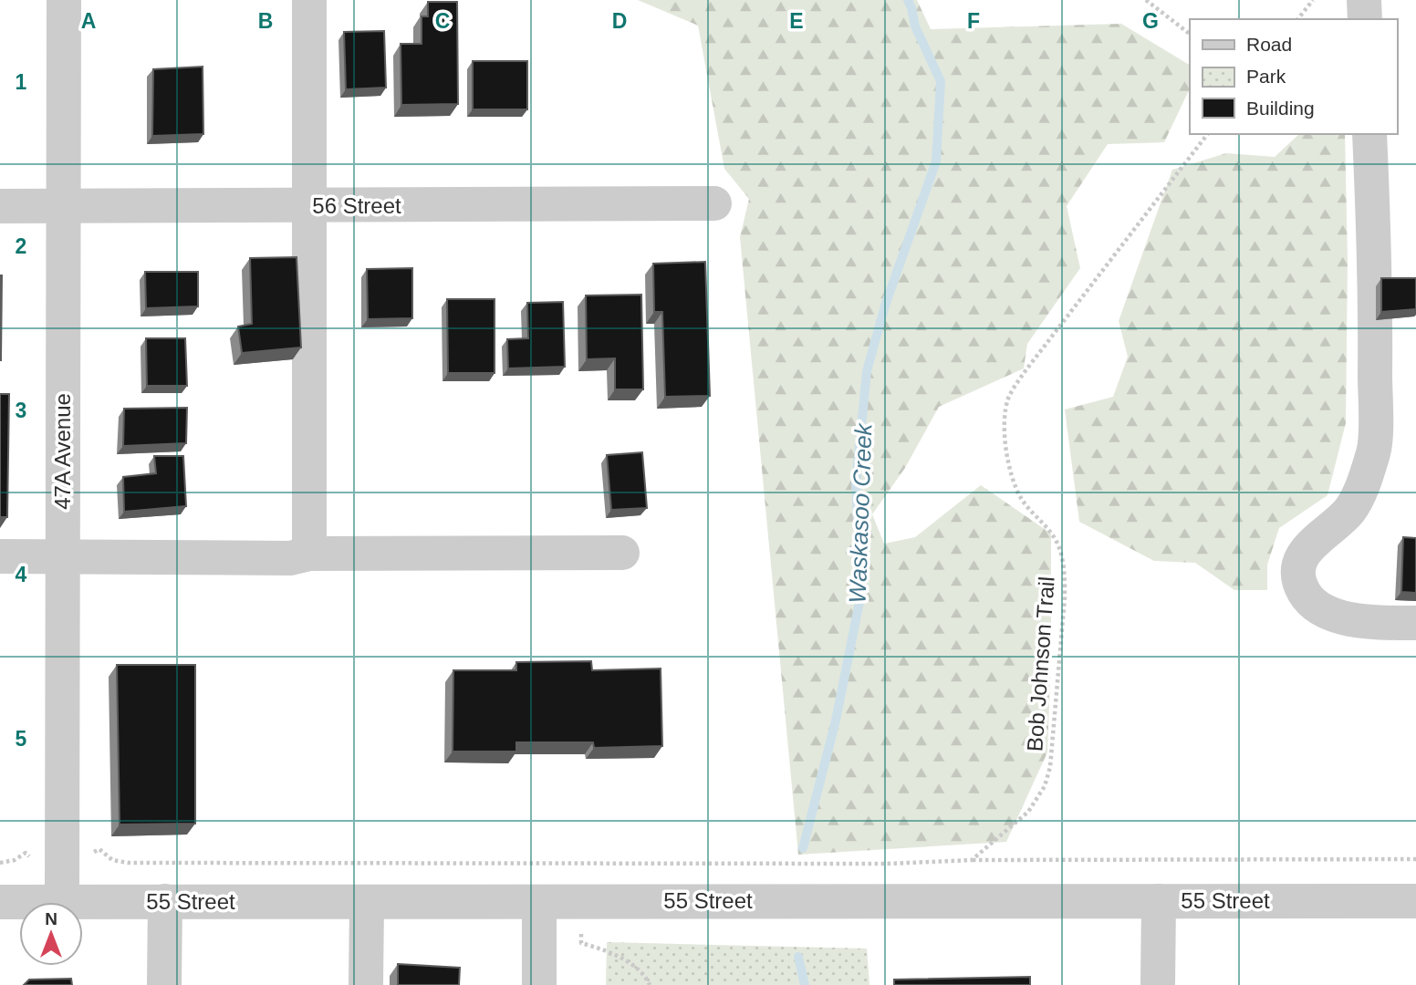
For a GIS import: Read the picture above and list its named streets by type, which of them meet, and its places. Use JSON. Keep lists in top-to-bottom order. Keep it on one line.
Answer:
{"streets":{"street":["56 Street","47A Avenue","55 Street"],"path":["Bob Johnson Trail"]},"crossings":[["56 Street","47A Avenue"],["47A Avenue","55 Street"]],"water":["Waskasoo Creek"],"legend":["Road","Park","Building"],"north":"top","grid":{"columns":["A","B","C","D","E","F","G"],"rows":["1","2","3","4","5"]}}
